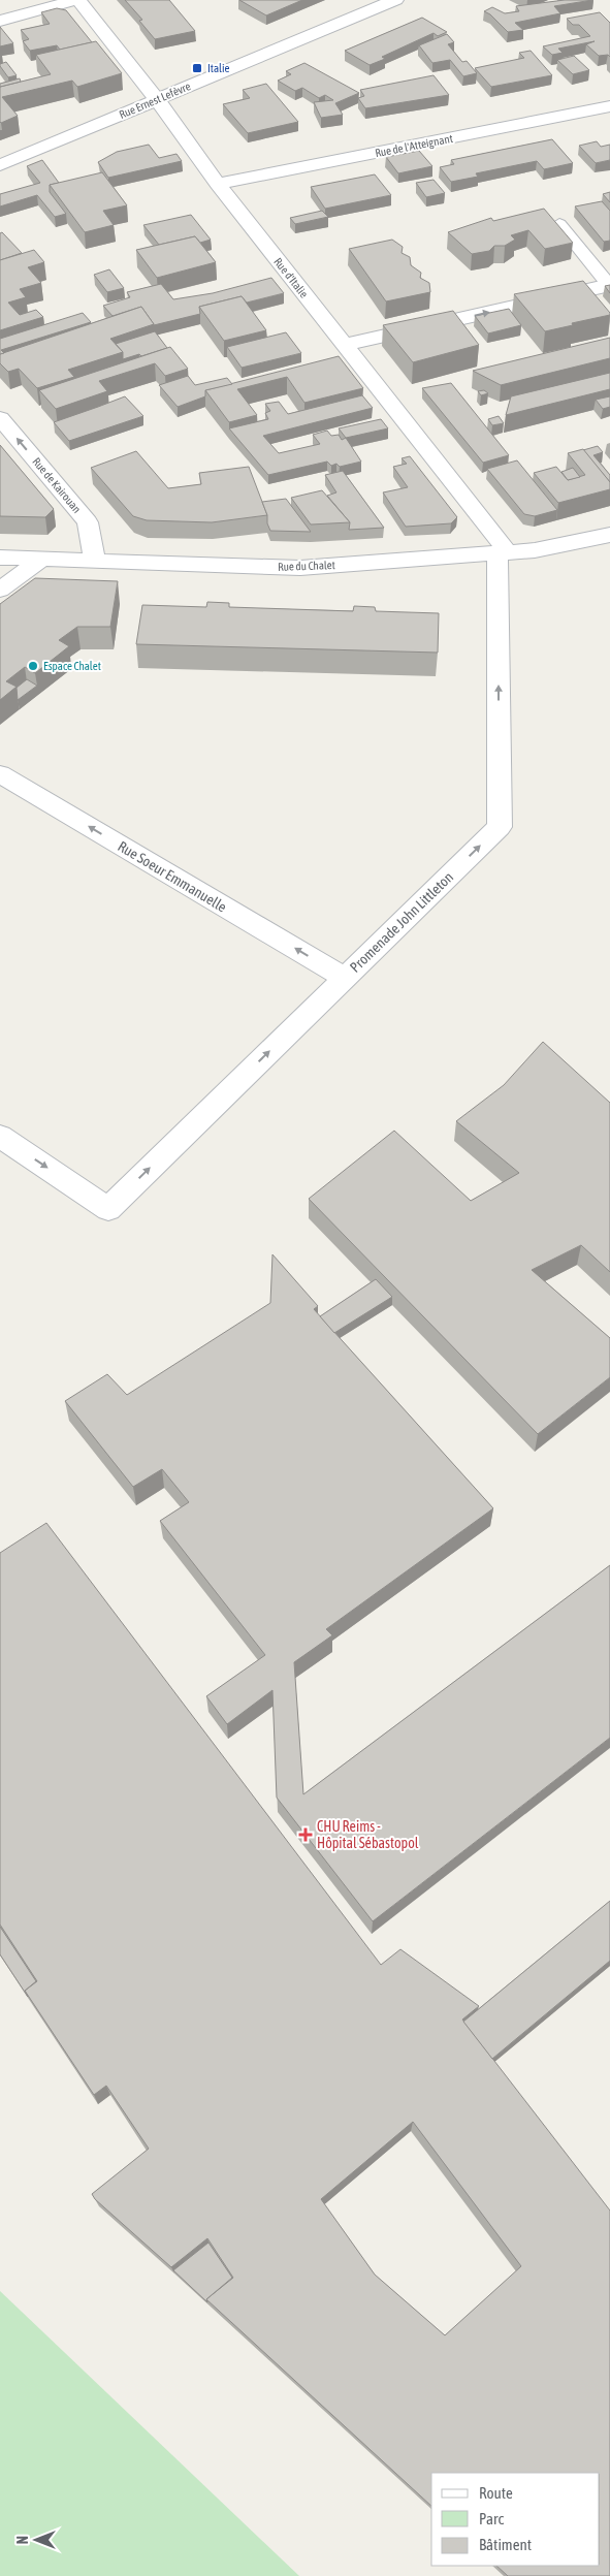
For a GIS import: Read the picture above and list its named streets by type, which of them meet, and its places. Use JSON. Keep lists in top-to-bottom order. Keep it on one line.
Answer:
{"streets":{"street":["Rue Ernest Lefèvre","Rue de l'Atteignant","Rue d'Italie","Rue de Kairouan","Rue du Chalet","Rue Soeur Emmanuelle","Promenade John Littleton"]},"crossings":[["Rue Ernest Lefèvre","Rue d'Italie"],["Rue de l'Atteignant","Rue d'Italie"],["Rue d'Italie","Rue du Chalet"],["Rue d'Italie","Promenade John Littleton"],["Rue de Kairouan","Rue du Chalet"],["Rue du Chalet","Promenade John Littleton"],["Rue Soeur Emmanuelle","Promenade John Littleton"]],"one_way":["Rue de Kairouan","Rue Soeur Emmanuelle","Promenade John Littleton"],"places":{"transit":["Italie"],"other":["Espace Chalet"],"health":["CHU Reims - Hôpital Sébastopol"]},"legend":["Route","Parc","Bâtiment"],"north":"left"}
